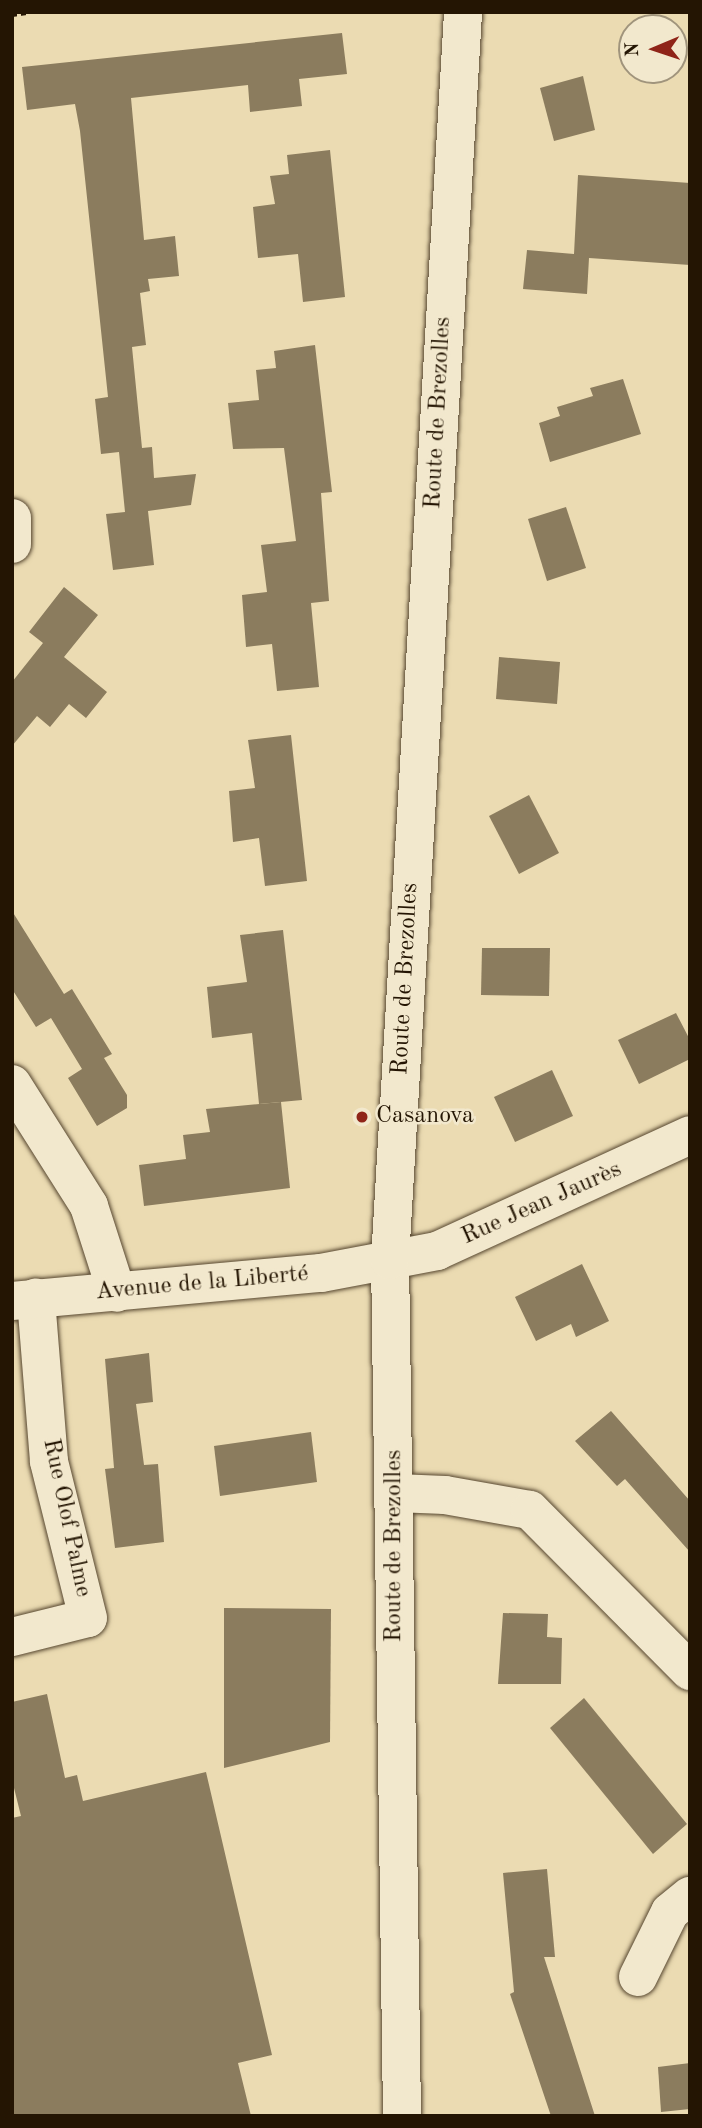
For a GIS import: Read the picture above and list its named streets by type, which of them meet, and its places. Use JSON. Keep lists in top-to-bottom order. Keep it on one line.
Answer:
{"streets":{"main road":["Route de Brezolles","Rue Jean Jaurès","Avenue de la Liberté","Rue Olof Palme"]},"crossings":[["Route de Brezolles","Rue Jean Jaurès"],["Route de Brezolles","Avenue de la Liberté"],["Rue Jean Jaurès","Avenue de la Liberté"],["Avenue de la Liberté","Rue Olof Palme"]],"places":["Casanova"],"north":"left"}
